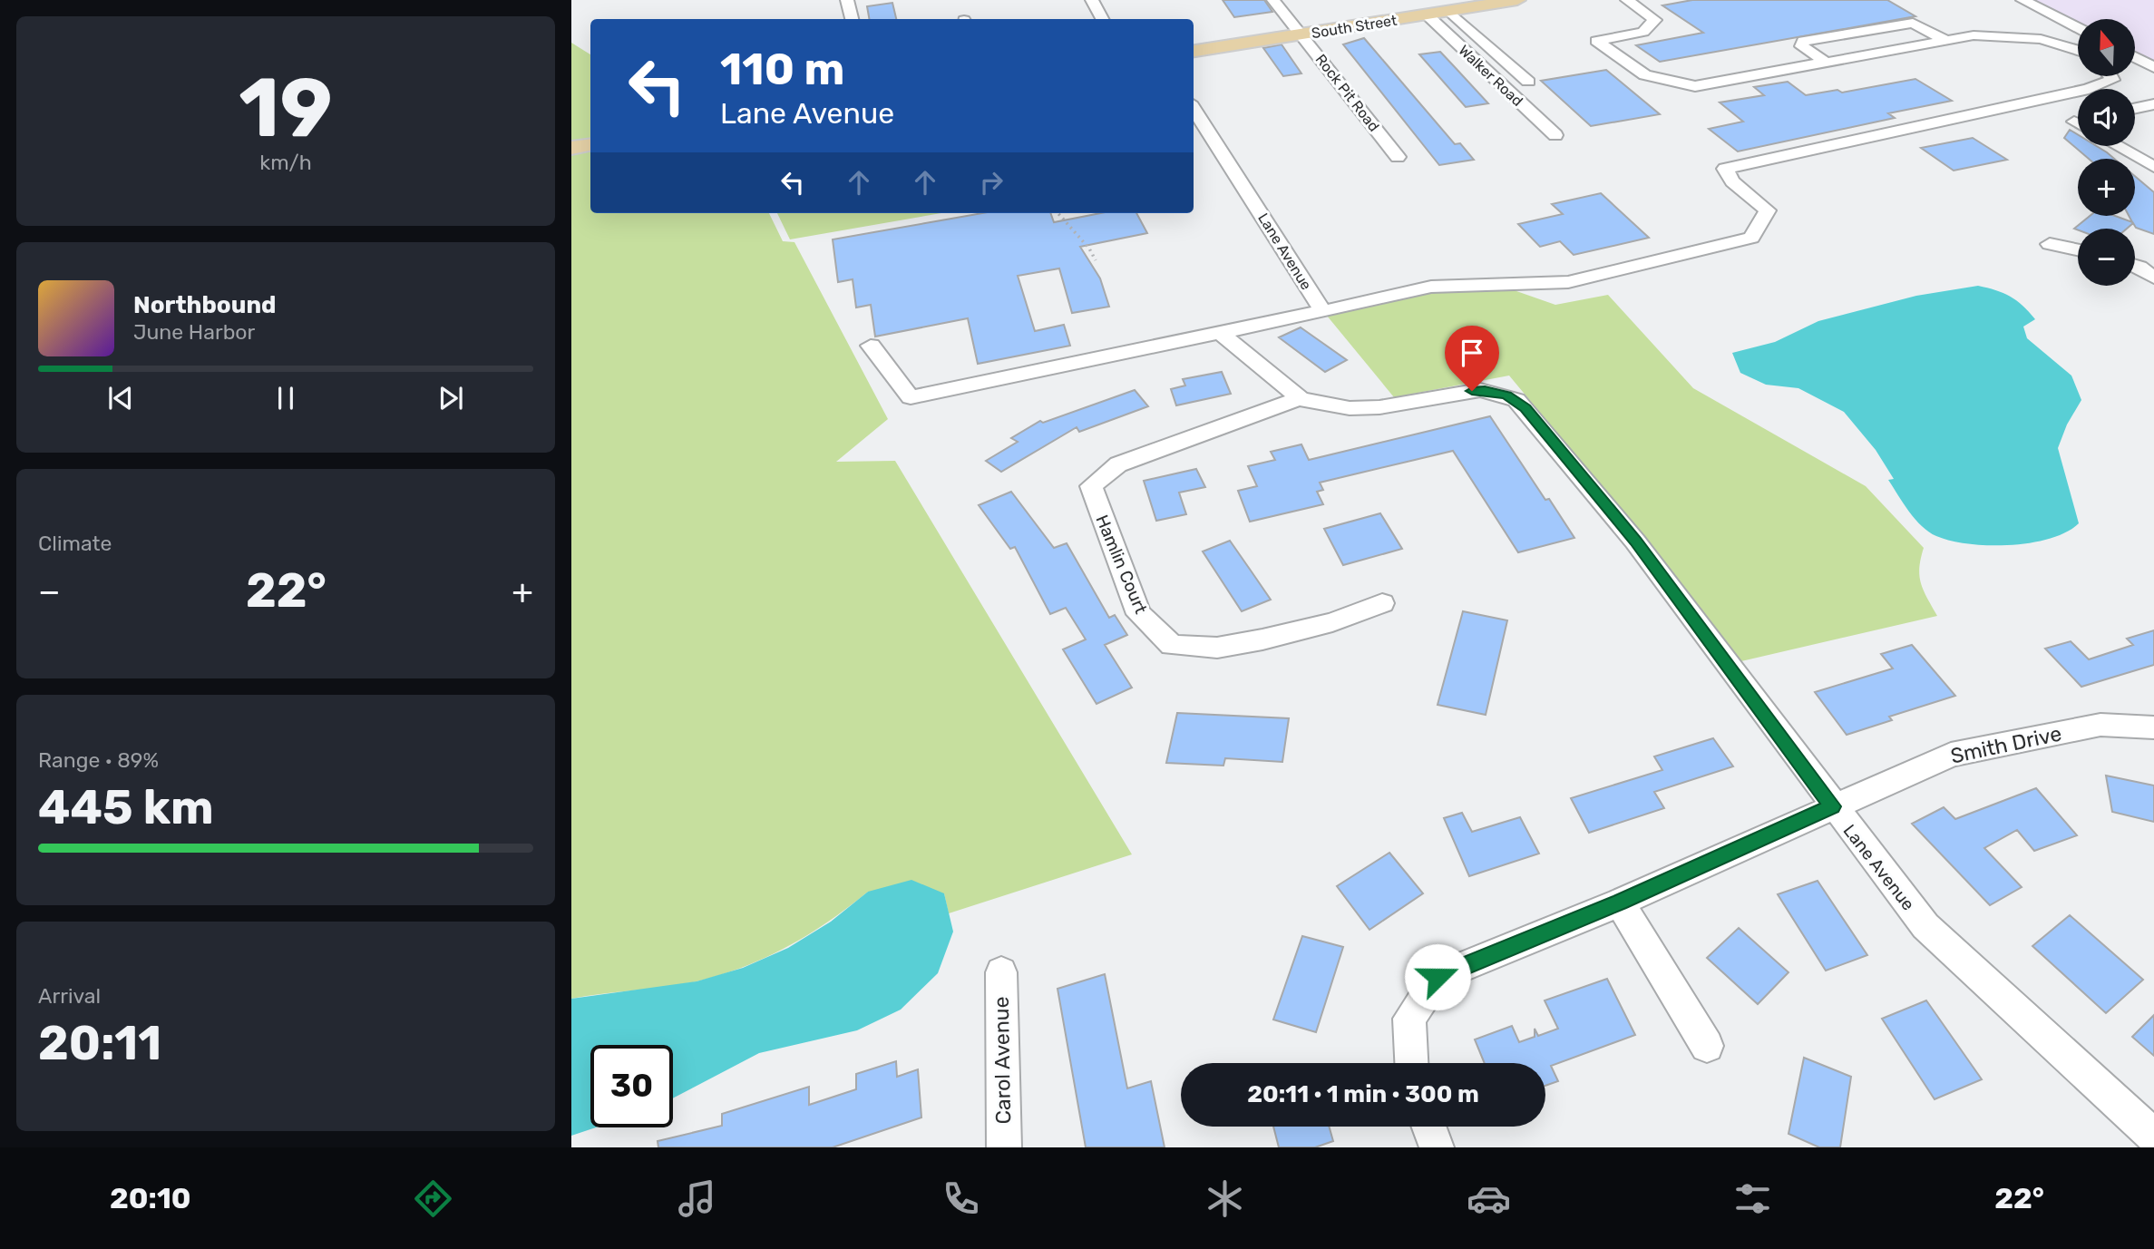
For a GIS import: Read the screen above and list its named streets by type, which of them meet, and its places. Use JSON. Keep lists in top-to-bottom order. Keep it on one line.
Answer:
{"streets":{"main road":["South Street"],"street":["Walker Road","Rock Pit Road","Lane Avenue","Hamlin Court","Smith Drive","Carol Avenue"]},"crossings":[["South Street","Walker Road"],["South Street","Rock Pit Road"],["Lane Avenue","Smith Drive"]],"north":"top","page":{"tile":[["19","km/h"],"Climate",["Range · 89%","445 km"],["Arrival","20:11"]],"map_buttons":["+","−"],"turn":["110 m","Lane Avenue"],"song":["Northbound","June Harbor"],"heat":["−","22°","+"],"limit":"30","trip":"20:11 · 1 min · 300 m","tabs":["20:10","22°"]}}
